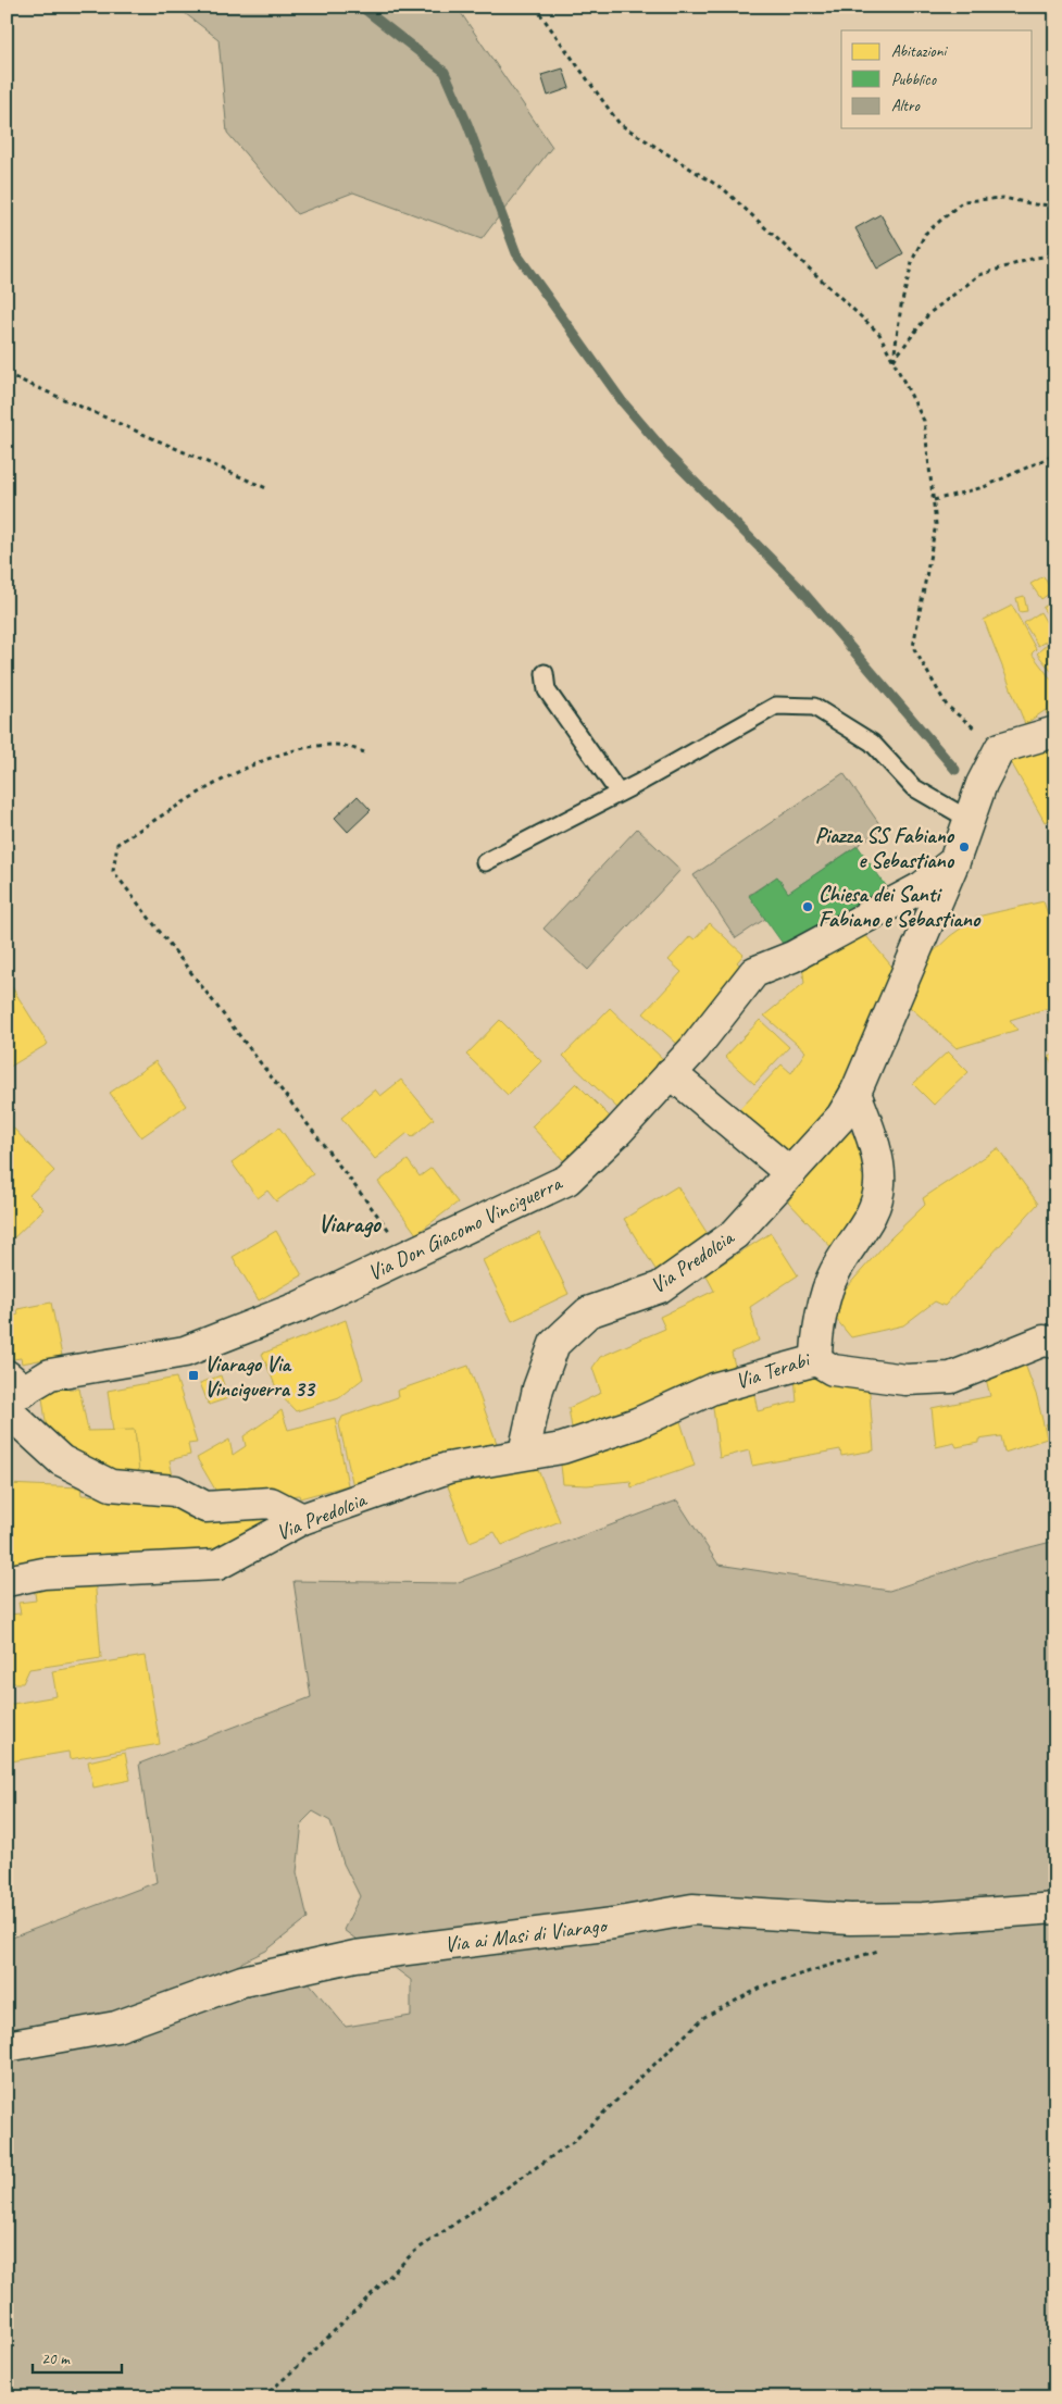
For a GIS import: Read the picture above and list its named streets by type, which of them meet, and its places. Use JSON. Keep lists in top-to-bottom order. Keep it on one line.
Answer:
{"streets":{"street":["Via Don Giacomo Vinciguerra","Via Predolcia","Via Terabi","Via ai Masi di Viarago"]},"crossings":[["Via Don Giacomo Vinciguerra","Via Predolcia"],["Via Predolcia","Via Terabi"]],"districts":["Viarago"],"places":{"other":["Piazza SS Fabiano e Sebastiano","Chiesa dei Santi Fabiano e Sebastiano"],"transit":["Viarago Via Vinciguerra 33"]},"legend":["Abitazioni","Pubblico","Altro"],"scale_bar":"20 m"}
